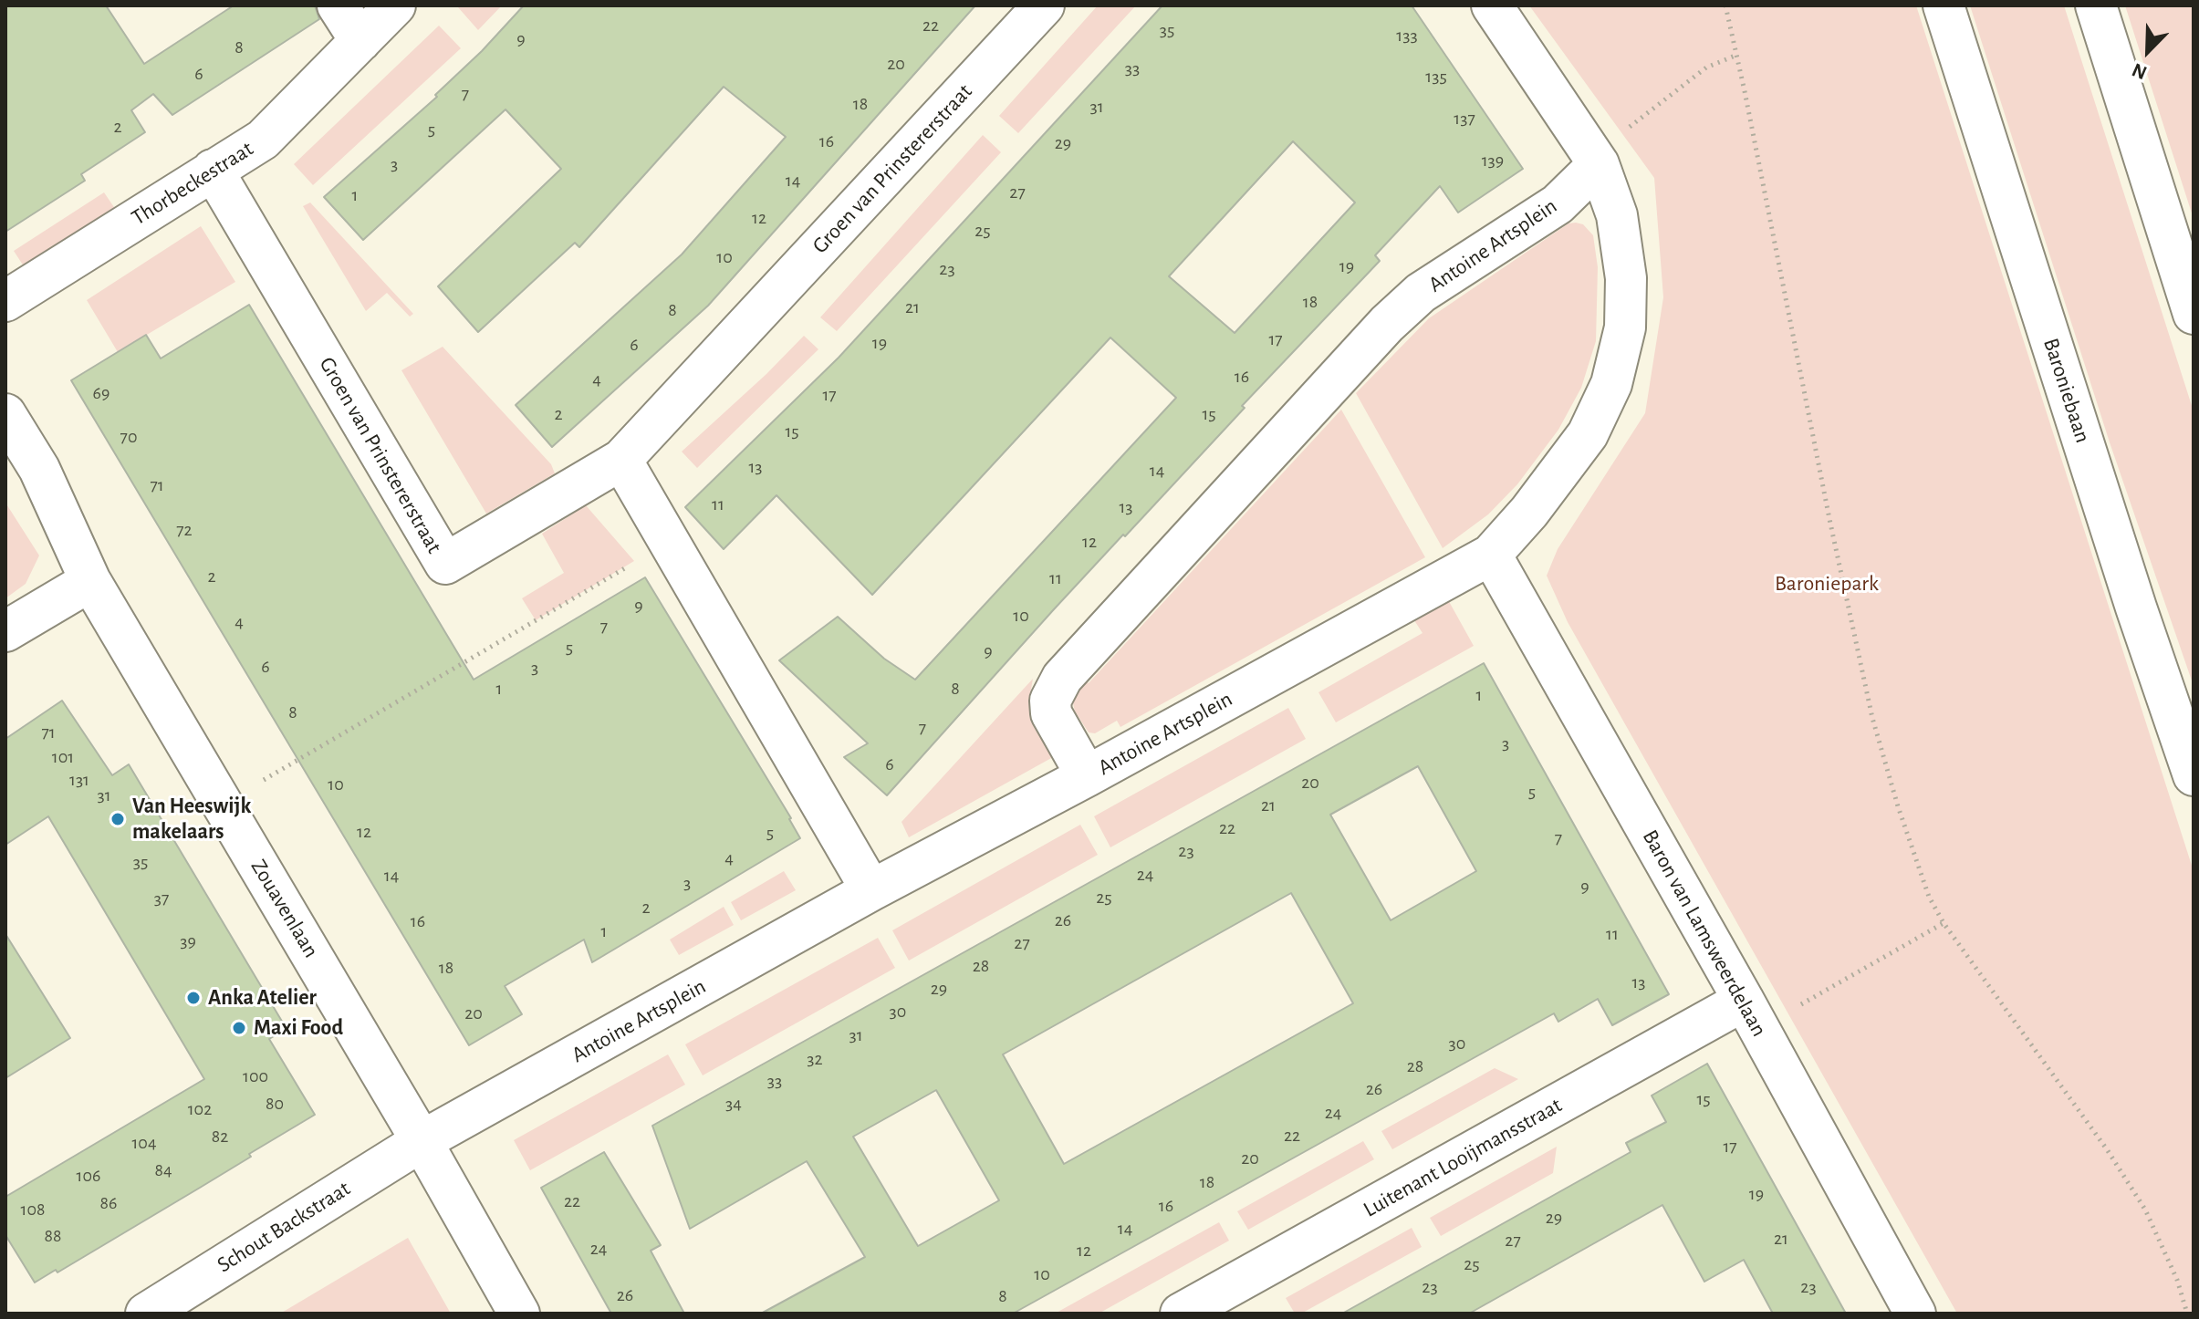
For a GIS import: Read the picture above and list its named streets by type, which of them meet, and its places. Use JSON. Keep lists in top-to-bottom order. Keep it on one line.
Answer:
{"streets":{"street":["Groen van Prinstererstraat","Thorbeckestraat","Antoine Artsplein","Baroniebaan","Zouavenlaan","Baron van Lamsweerdelaan","Luitenant Looijmansstraat","Schout Backstraat"]},"crossings":[["Groen van Prinstererstraat","Thorbeckestraat"],["Antoine Artsplein","Zouavenlaan"],["Antoine Artsplein","Baron van Lamsweerdelaan"],["Antoine Artsplein","Schout Backstraat"],["Zouavenlaan","Schout Backstraat"],["Baron van Lamsweerdelaan","Luitenant Looijmansstraat"]],"parks":["Baroniepark"],"places":["Van Heeswijk makelaars","Anka Atelier","Maxi Food"],"house_numbers":["22","35","133","9","8","20","33","6","135","7","18","31","137","2","5","16","29","139","3","14","27","1","12","25","10","19","23","18","21","8","17","19","6","16","4","69","17","2","15","15","70","13","14","71","11","13","72","12","2","11","9","10","4","7","5","9","6","3","1","8","1","8","7","71","3","101","6","131","20","10","5","31","21","22","12","5","7","23","4","35","24","14","3","9","25","37","2","26","16","1","11","39","27","28","18","13","29","30","20","31","30","32","28","100","33","26","15","80","34","102","24","22","82","104","17","20","84","106","18","19","22","86","16","108","29","14","88","21","27","24","12","25","10","23","23","26","8"],"north":"bottom left"}
